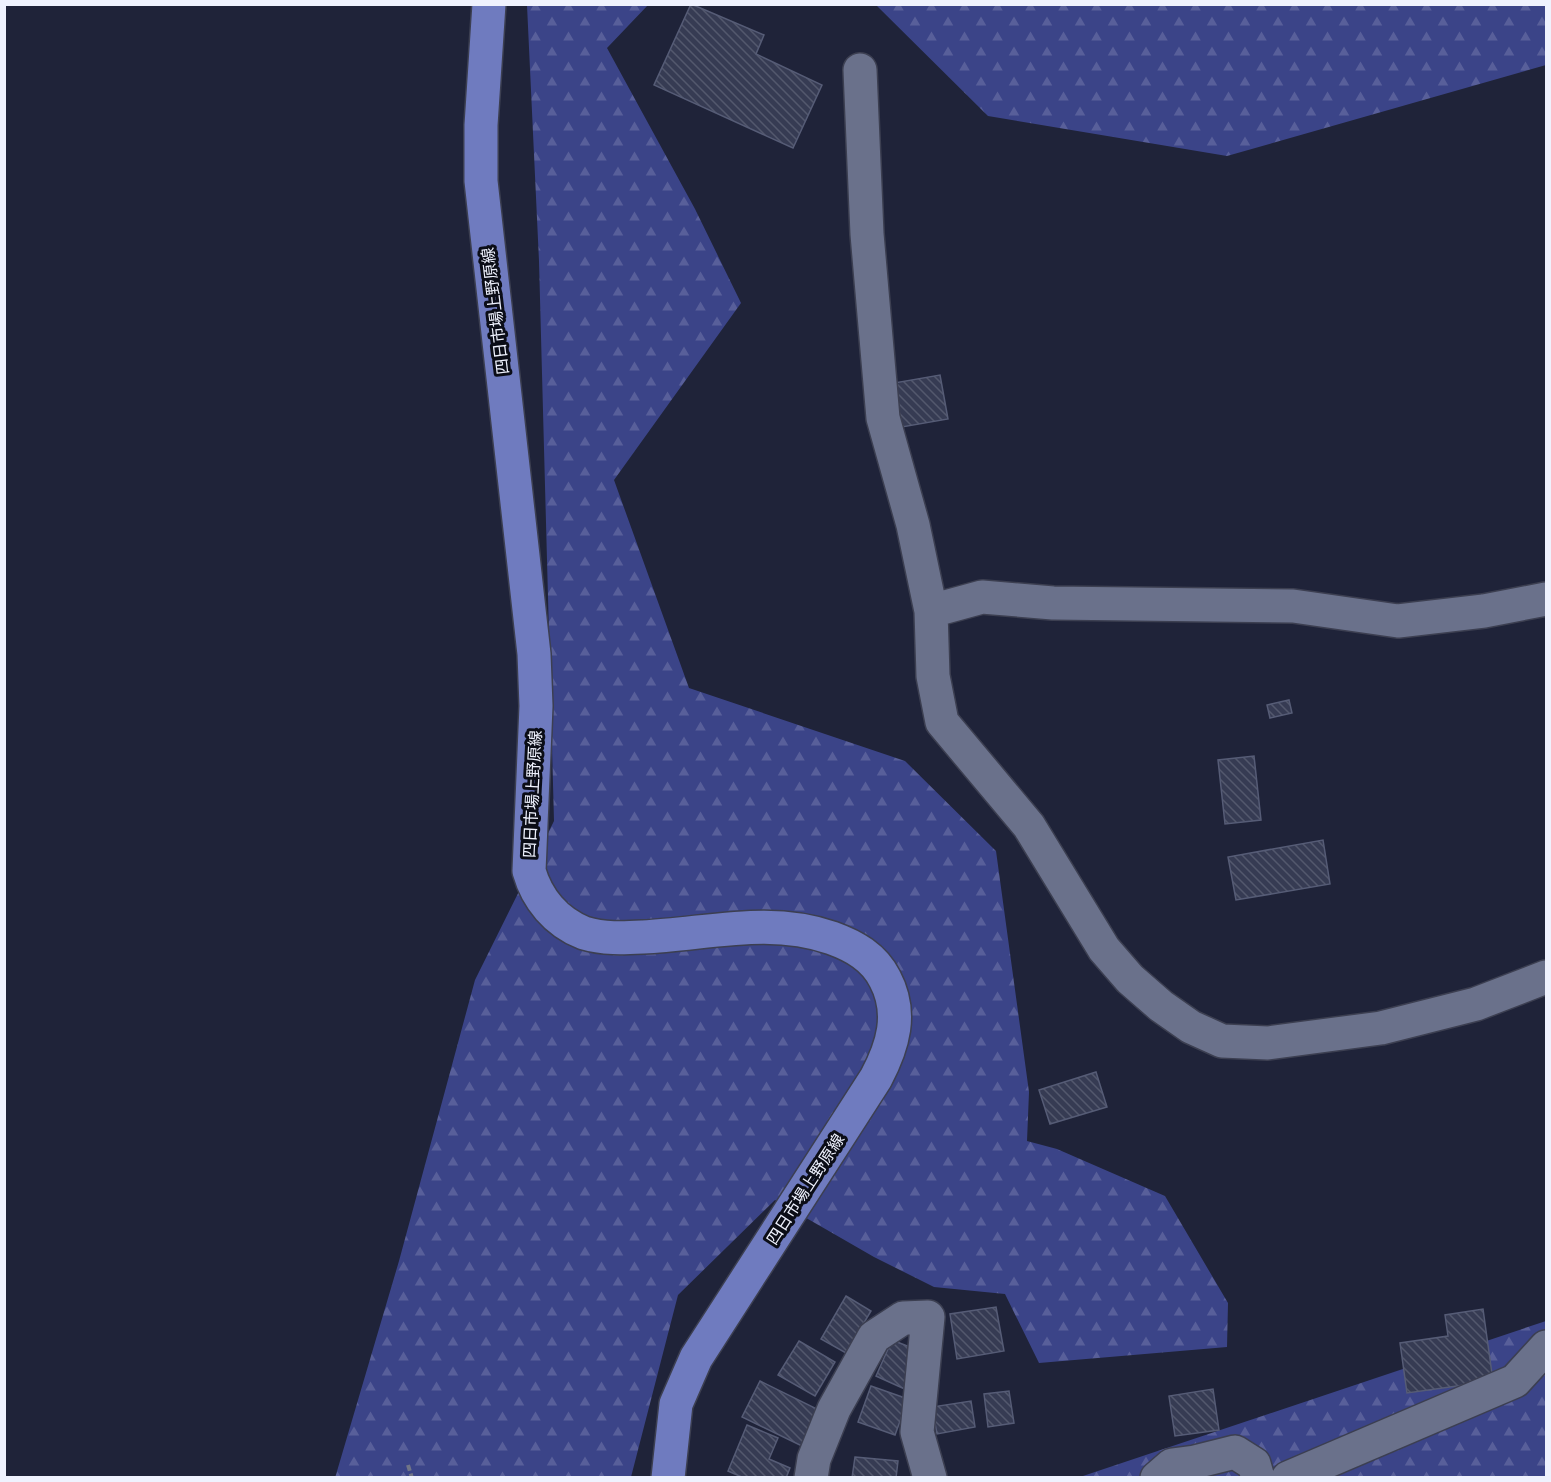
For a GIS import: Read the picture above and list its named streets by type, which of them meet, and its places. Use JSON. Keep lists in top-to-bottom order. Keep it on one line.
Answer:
{"streets":{"main road":["四日市場上野原線"]}}
